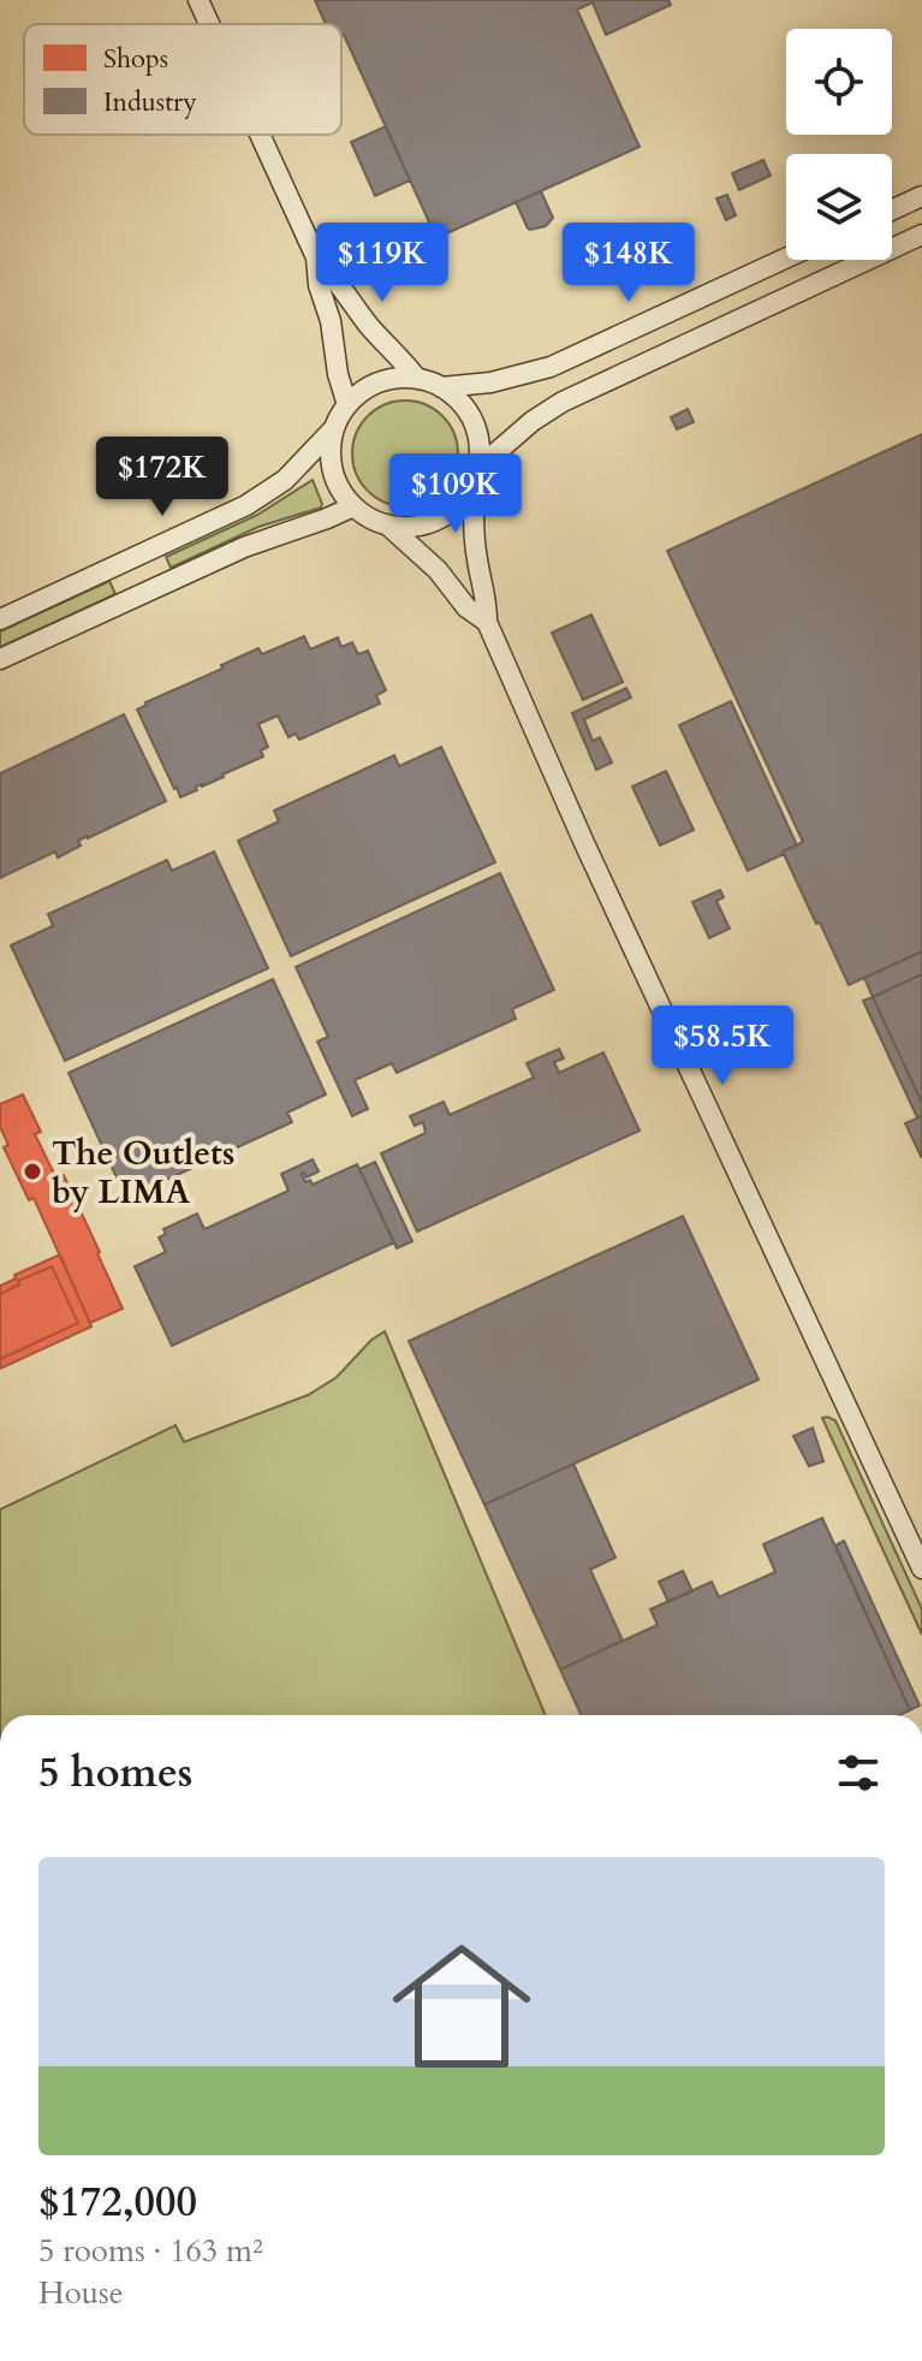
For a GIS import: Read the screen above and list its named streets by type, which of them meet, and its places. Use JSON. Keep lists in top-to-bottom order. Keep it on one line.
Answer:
{"places":["The Outlets by LIMA"],"legend":["Shops","Industry"],"page":{"price":["$119K","$148K","$172K","$109K","$58.5K"],"heading":"5 homes","list":[{"name":"$172,000","note":"5 rooms · 163 m² · House"}]}}
